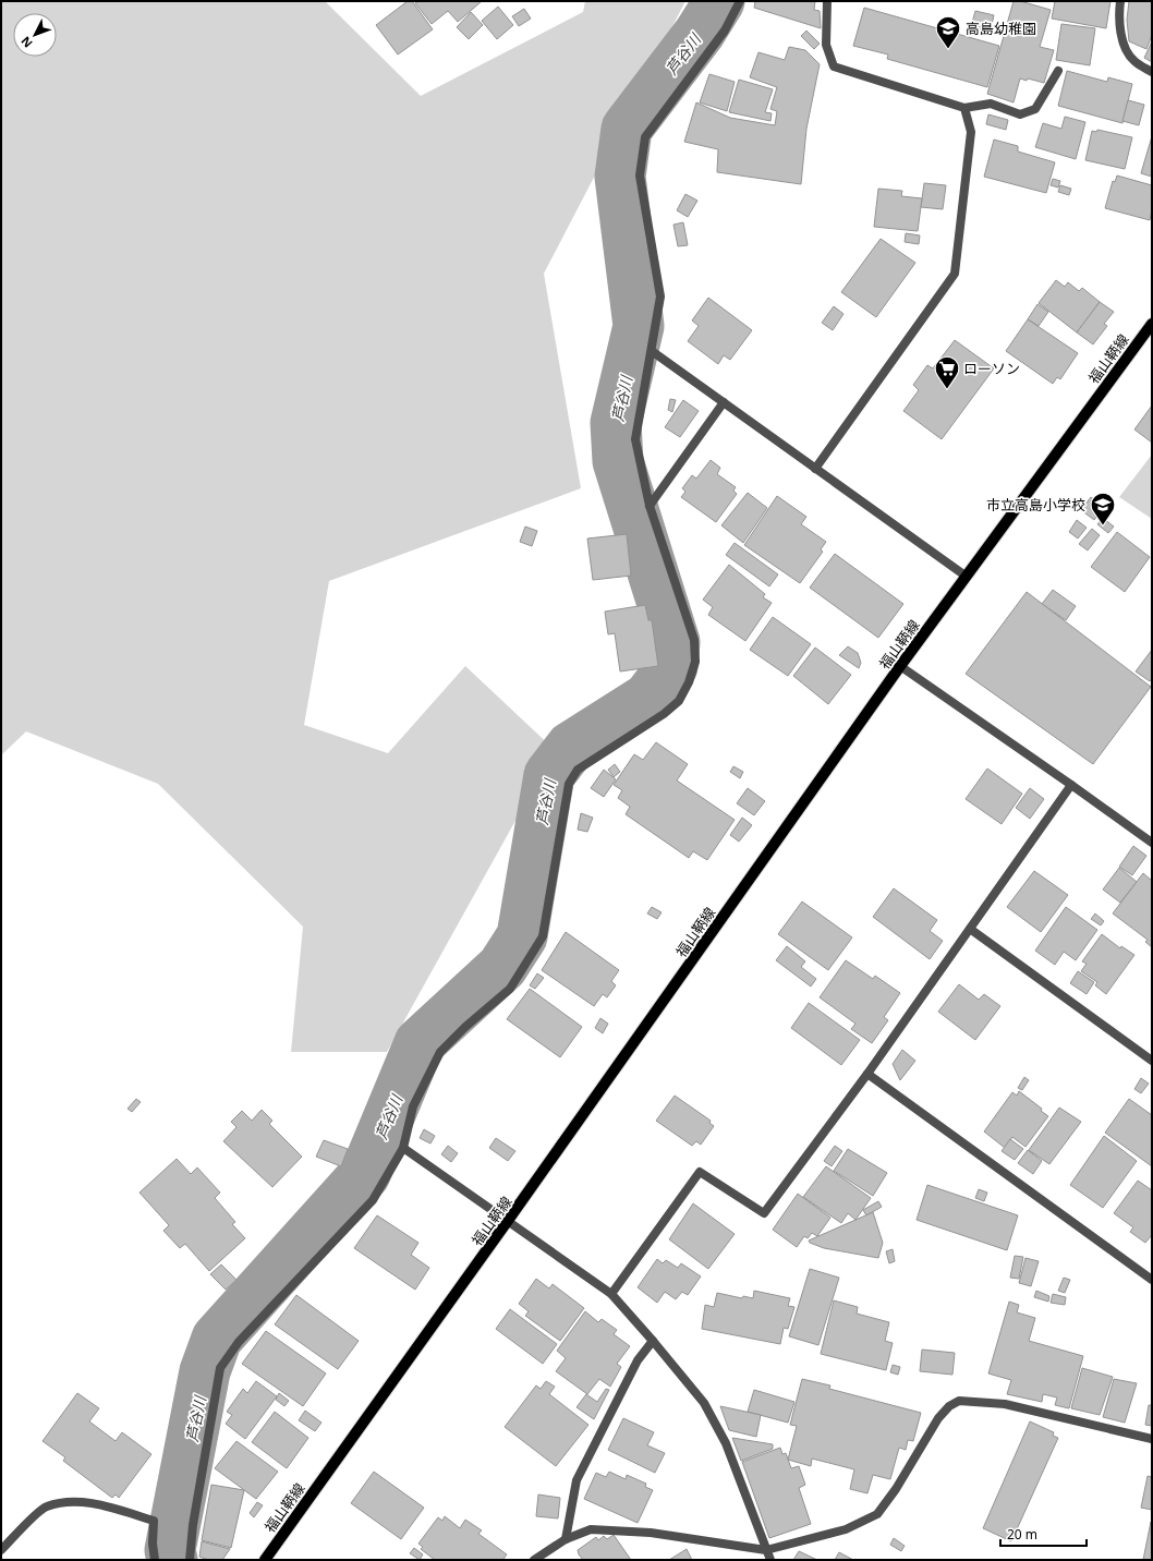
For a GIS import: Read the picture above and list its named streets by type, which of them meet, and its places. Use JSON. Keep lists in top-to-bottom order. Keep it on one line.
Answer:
{"streets":{"main road":["福山鞆線"]},"water":["芦谷川"],"places":{"school or university":["高島幼稚園","市立高島小学校"],"supermarket":["ローソン"]},"scale_bar":"20 m","north":"bottom left"}
